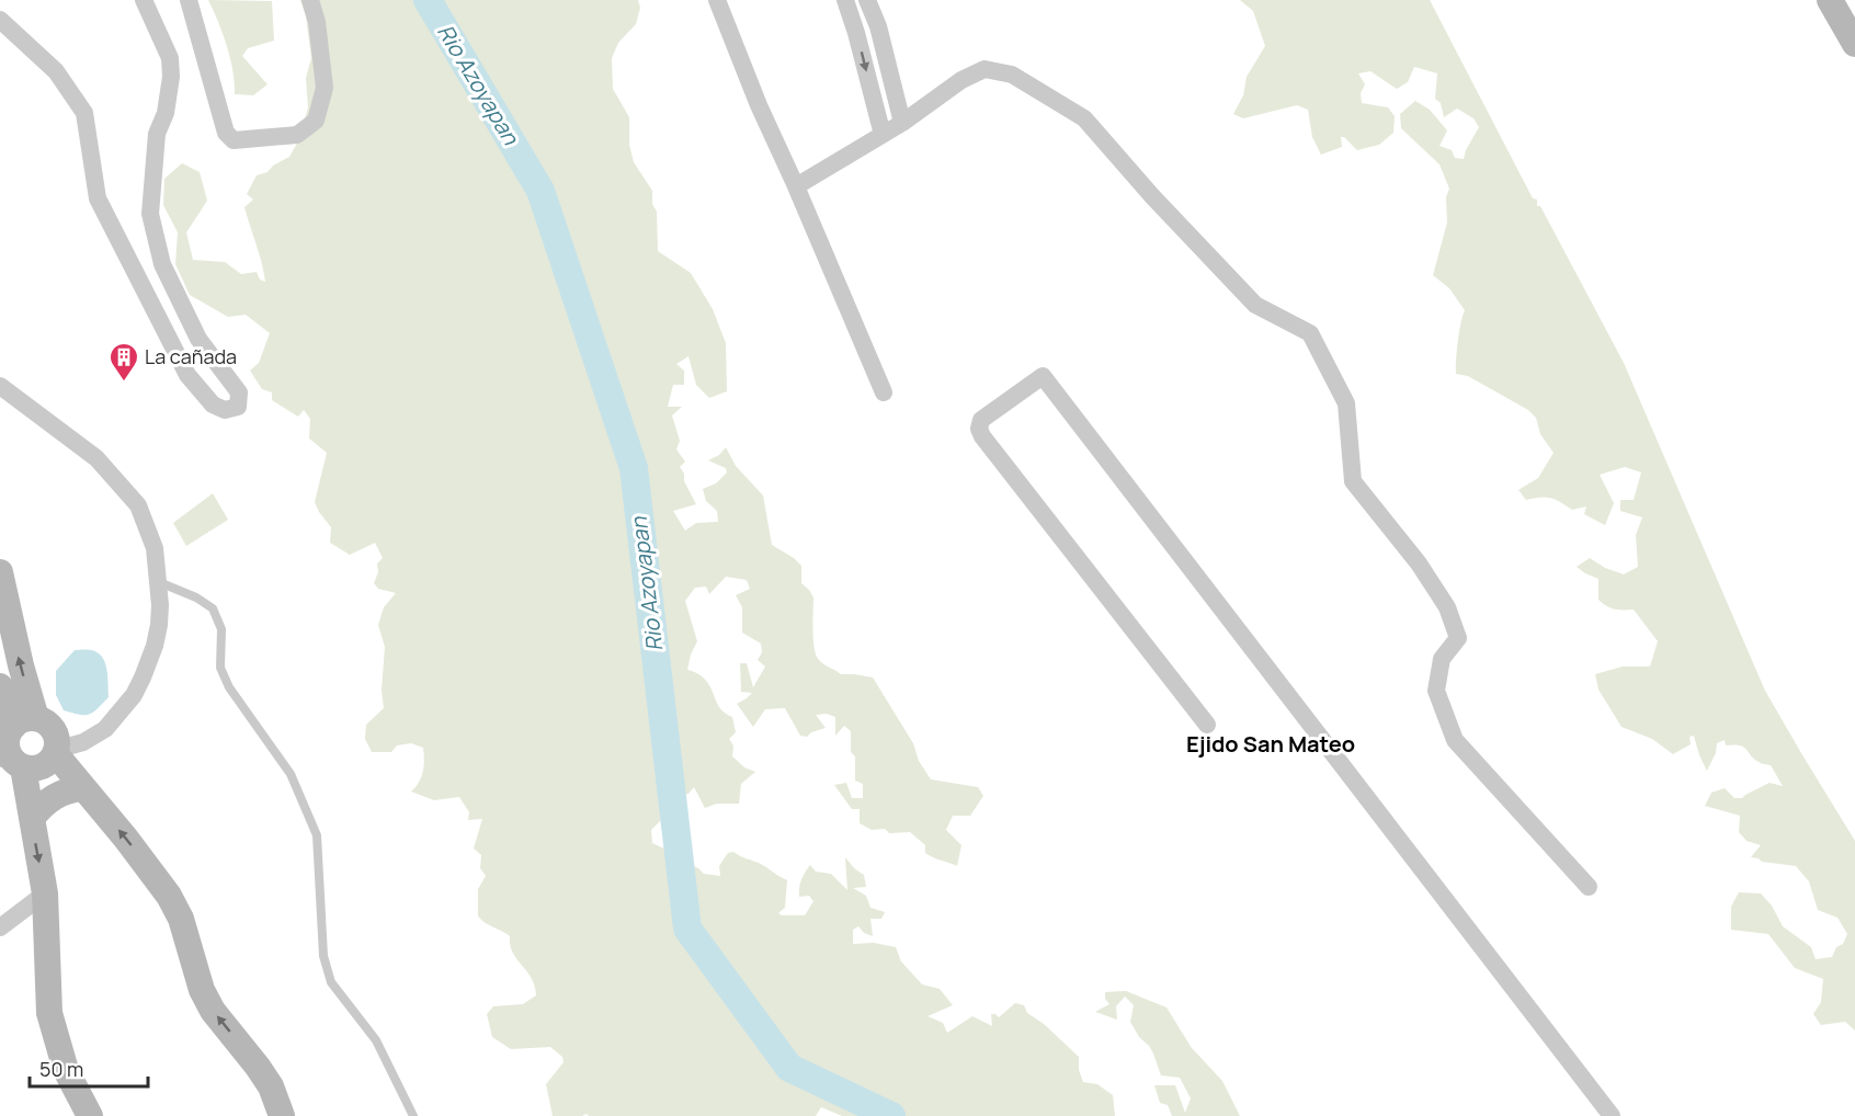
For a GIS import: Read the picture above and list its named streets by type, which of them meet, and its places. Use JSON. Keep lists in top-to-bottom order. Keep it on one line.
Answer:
{"districts":["Ejido San Mateo"],"water":["Rio Azoyapan"],"places":{"building":["La cañada"]},"scale_bar":"50 m"}
